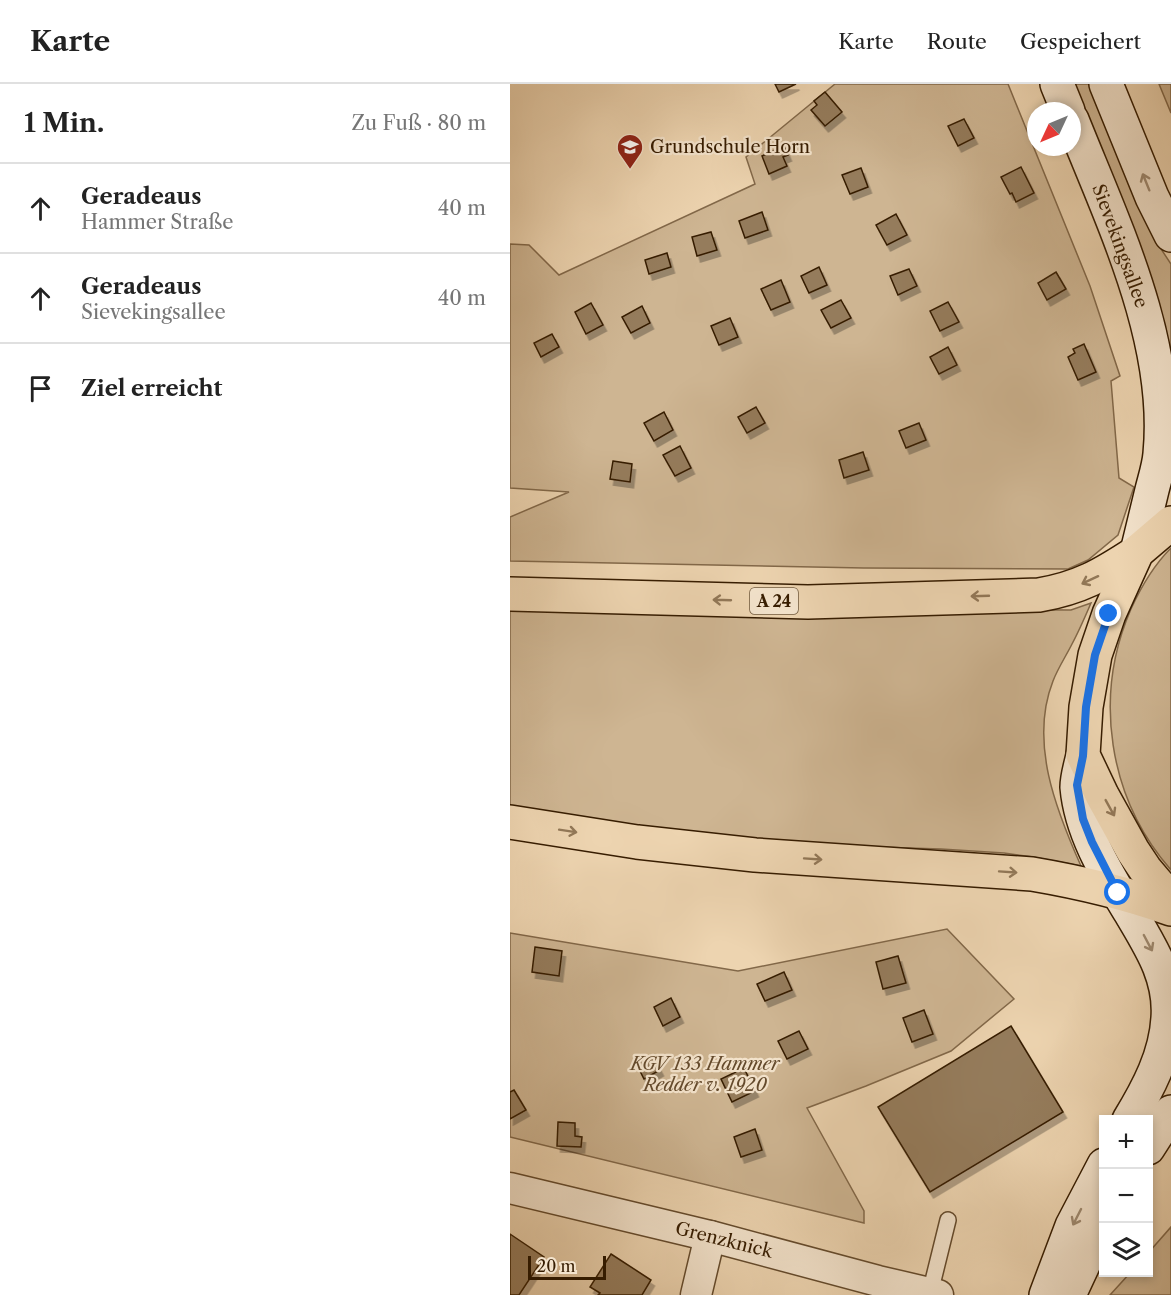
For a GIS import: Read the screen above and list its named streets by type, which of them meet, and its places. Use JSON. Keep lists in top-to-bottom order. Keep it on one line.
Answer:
{"streets":{"main road":["Sievekingsallee","A 24"],"street":["Grenzknick"]},"crossings":[["Sievekingsallee","A 24"]],"parks":["KGV 133 Hammer Redder v. 1920"],"places":{"school or university":["Grundschule Horn"]},"scale_bar":"20 m","north":"bottom left","page":{"header":"Karte","nav":["Karte","Route","Gespeichert"],"heading":["1 Min.","Zu Fuß · 80 m"],"list":[["Geradeaus","Hammer Straße","40 m"],["Geradeaus","Sievekingsallee","40 m"],"Ziel erreicht"],"map_buttons":["+","−"],"scale":"20 m"}}
